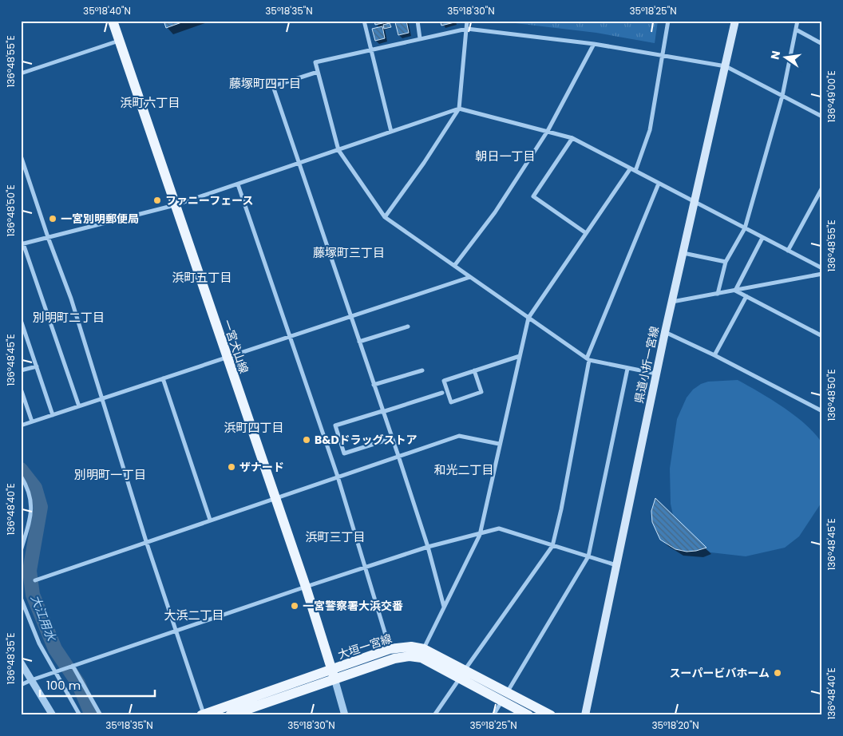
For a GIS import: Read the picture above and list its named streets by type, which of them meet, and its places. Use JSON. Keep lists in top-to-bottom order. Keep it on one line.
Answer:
{"streets":{"main road":["一宮犬山線","県道小折一宮線","大垣一宮線"]},"crossings":[["一宮犬山線","大垣一宮線"]],"districts":["藤塚町四丁目","浜町六丁目","朝日一丁目","藤塚町三丁目","浜町五丁目","別明町二丁目","浜町四丁目","和光二丁目","別明町一丁目","浜町三丁目","大浜二丁目"],"water":["大江用水"],"places":["ファニーフェース","一宮別明郵便局","B&Dドラッグストア","ザナード","一宮警察署大浜交番","スーパービバホーム"],"scale_bar":"100 m","north":"left","coordinates":["35°18'40\"N","35°18'35\"N","35°18'30\"N","35°18'25\"N","136°48'55\"E","136°49'00\"E","136°48'50\"E","136°48'45\"E","136°48'40\"E","136°48'35\"E","35°18'20\"N"]}
